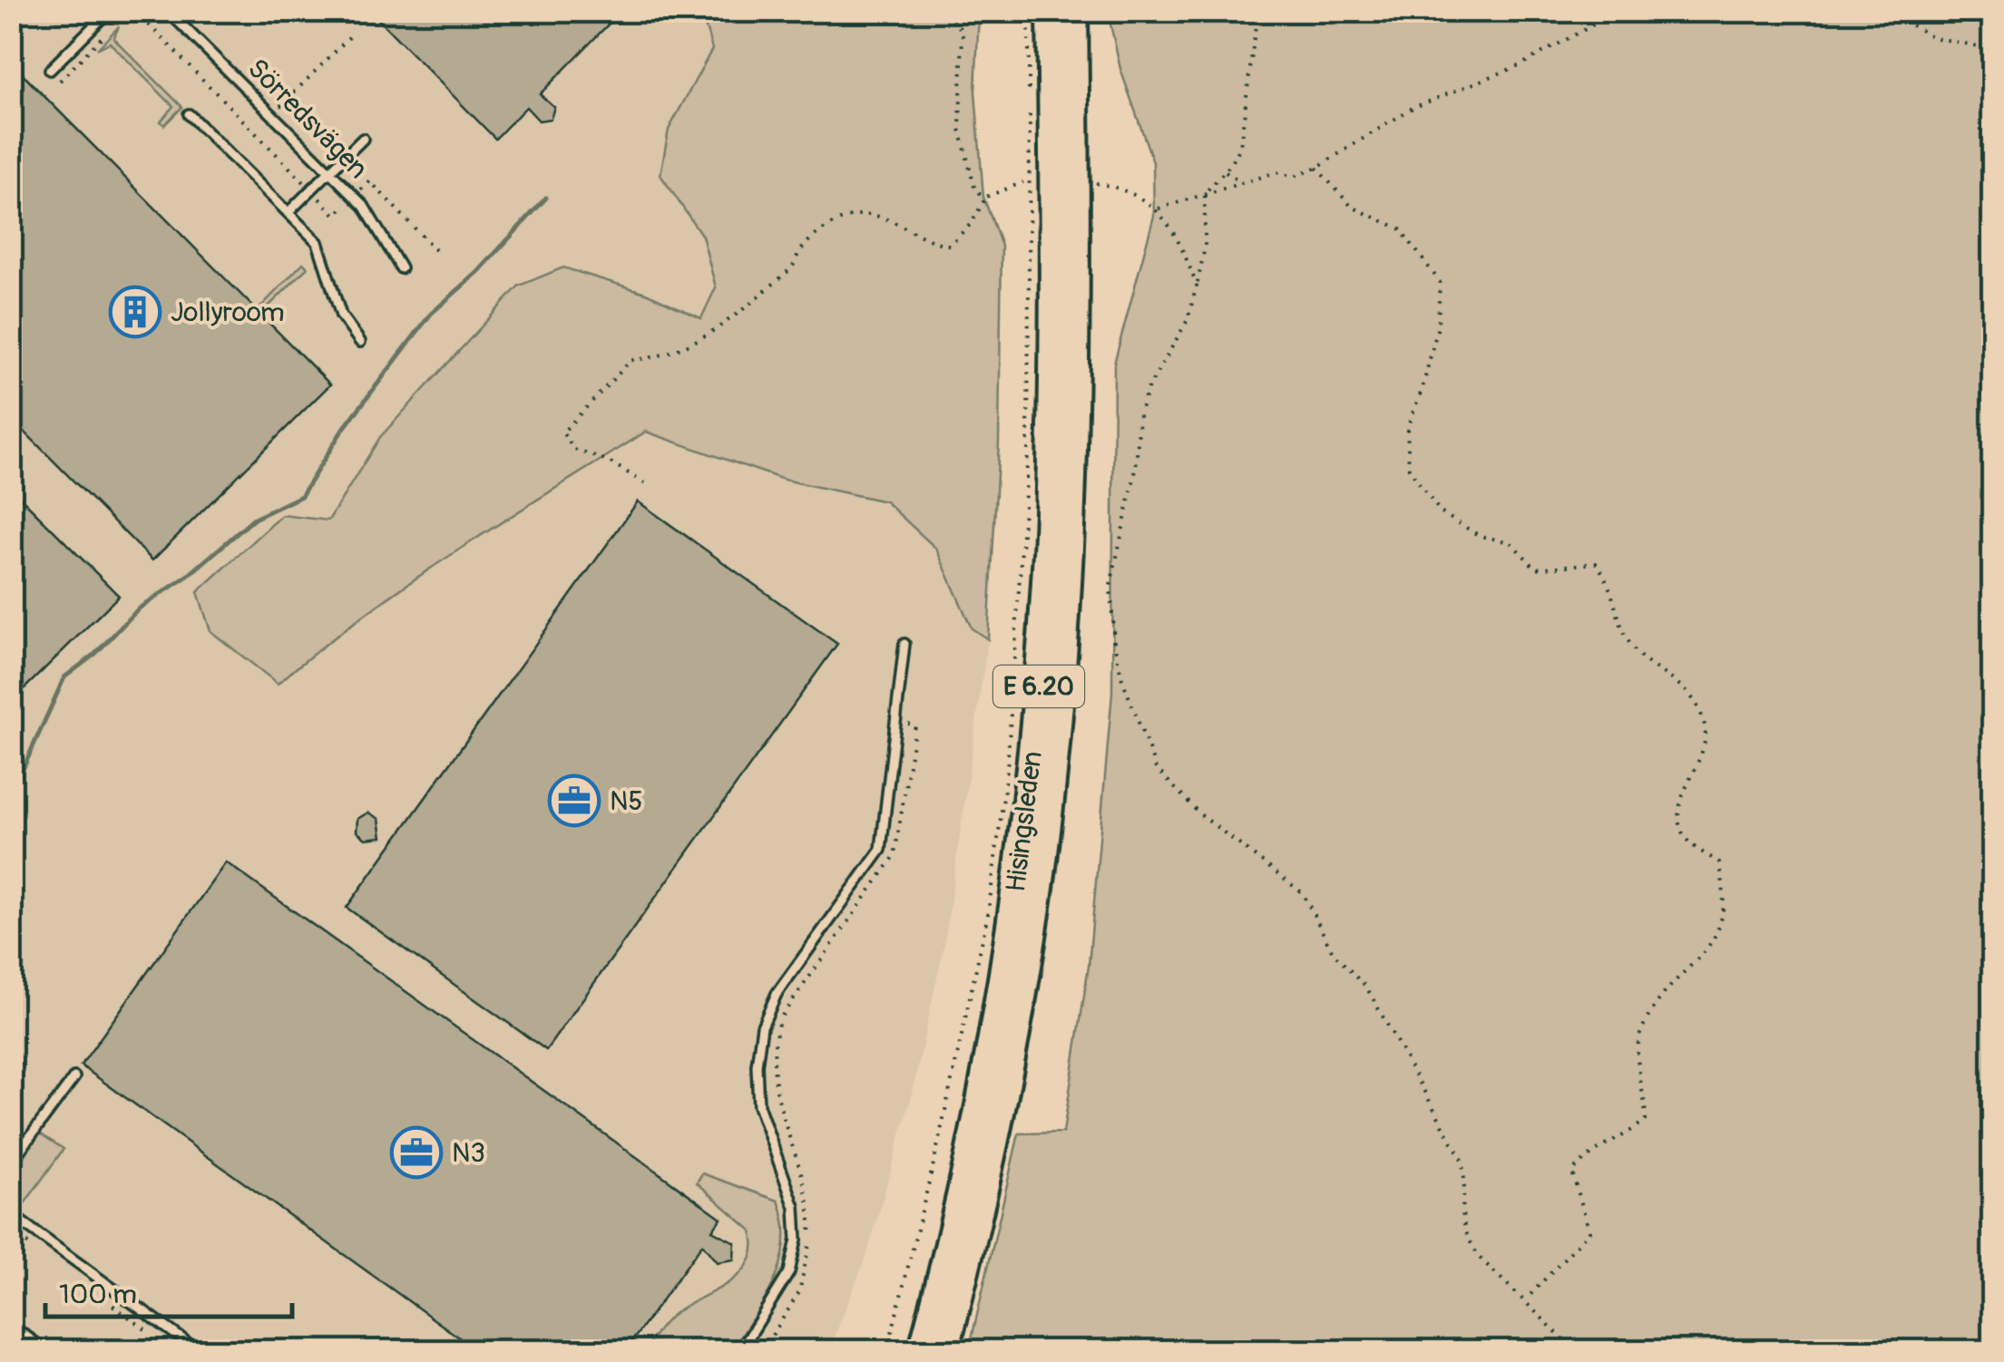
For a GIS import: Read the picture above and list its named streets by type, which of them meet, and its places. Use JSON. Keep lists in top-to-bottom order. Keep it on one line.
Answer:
{"streets":{"highway":["E 6.20","Hisingsleden"],"lane":["Sörredsvägen"]},"places":{"building":["Jollyroom"],"office":["N5","N3"]},"scale_bar":"100 m"}
